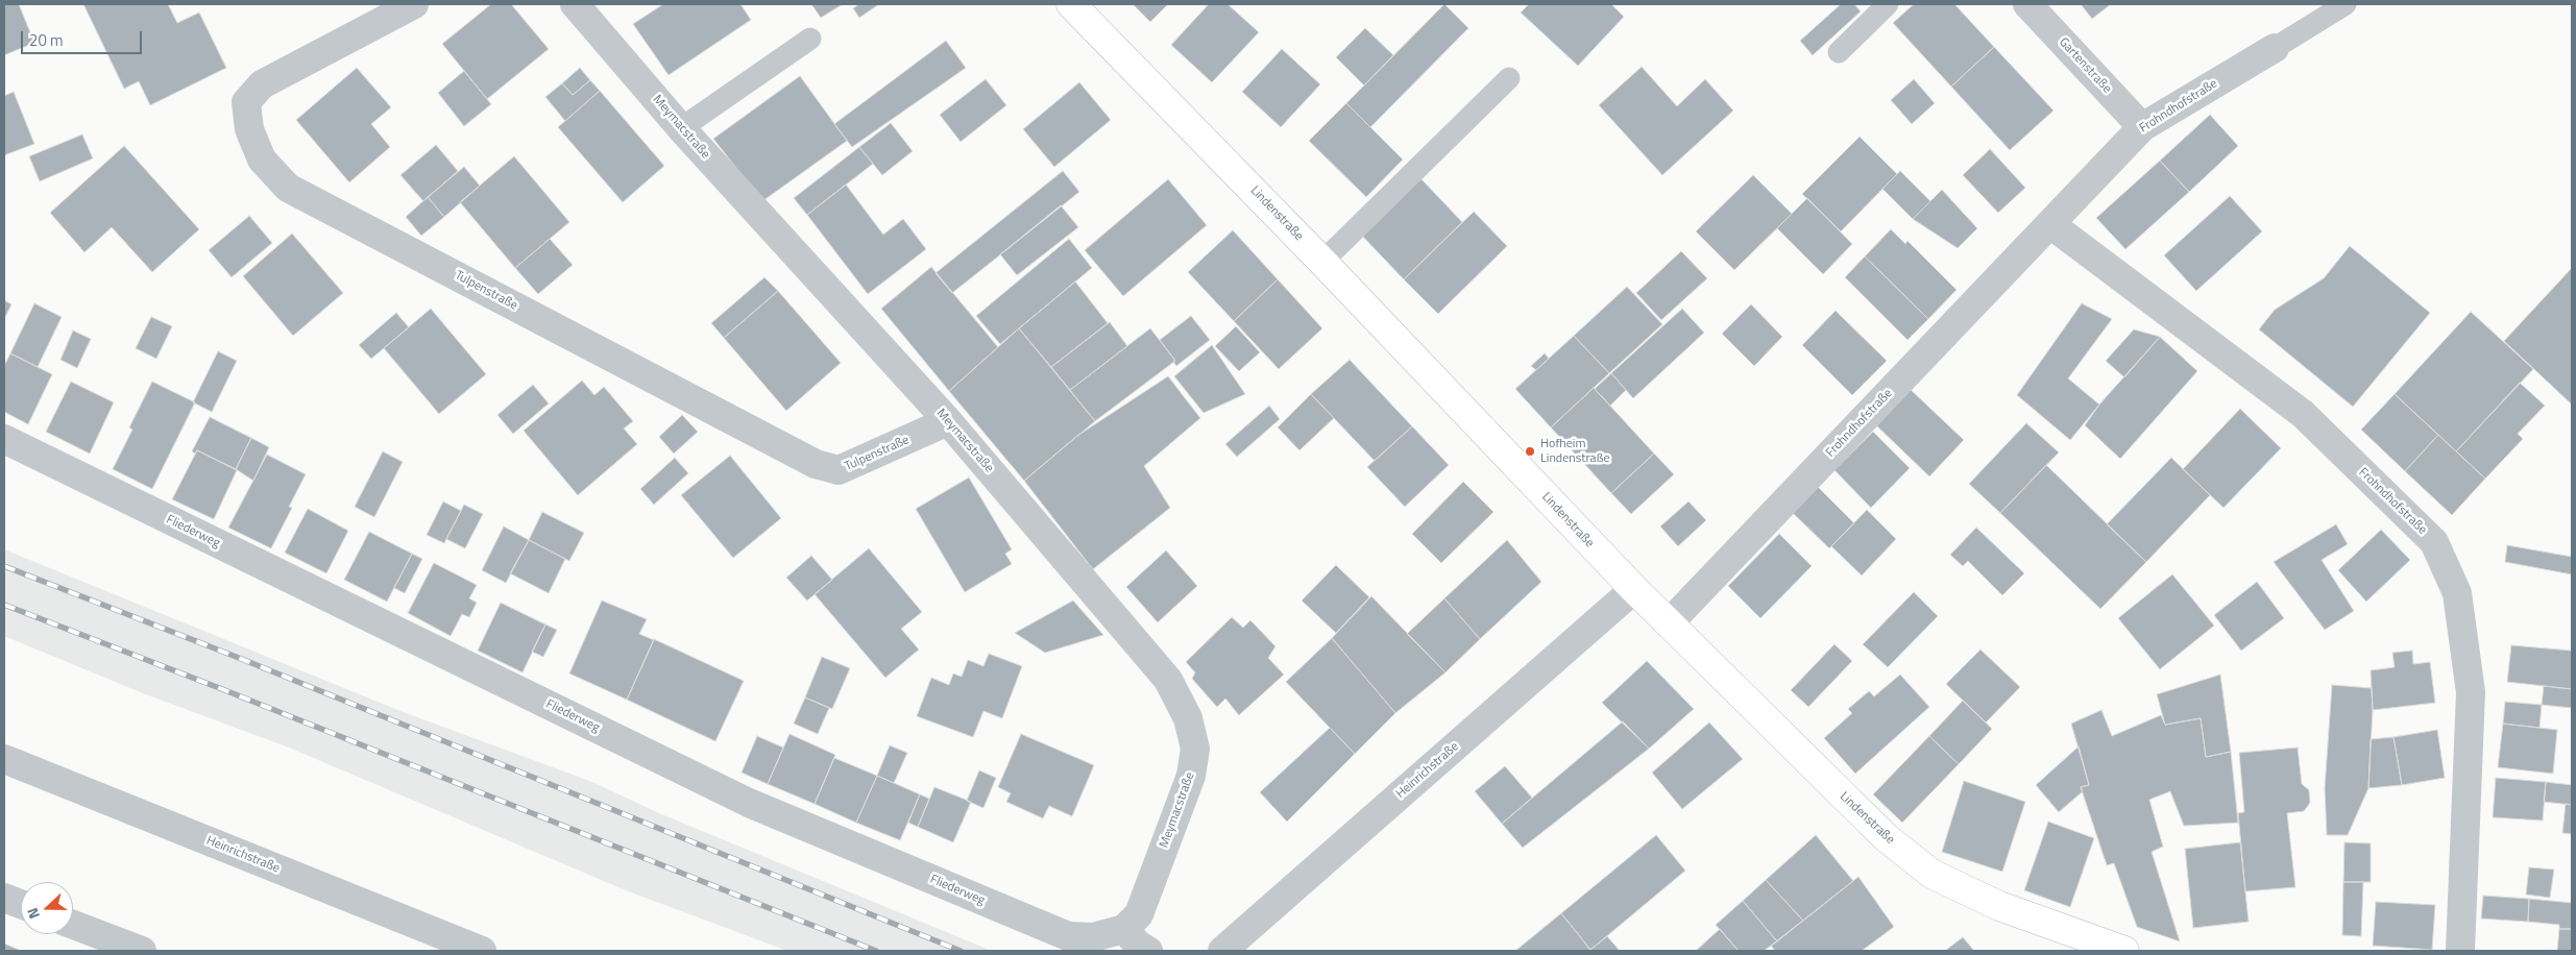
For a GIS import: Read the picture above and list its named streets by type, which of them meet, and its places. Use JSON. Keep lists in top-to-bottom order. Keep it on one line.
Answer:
{"streets":{"main road":["Lindenstraße"],"street":["Gartenstraße","Frohndhofstraße","Meymacstraße","Tulpenstraße","Fliederweg","Heinrichstraße"]},"crossings":[["Gartenstraße","Frohndhofstraße"],["Frohndhofstraße","Lindenstraße"],["Meymacstraße","Tulpenstraße"],["Meymacstraße","Fliederweg"],["Lindenstraße","Heinrichstraße"]],"places":["Hofheim Lindenstraße"],"scale_bar":"20 m","north":"left"}
